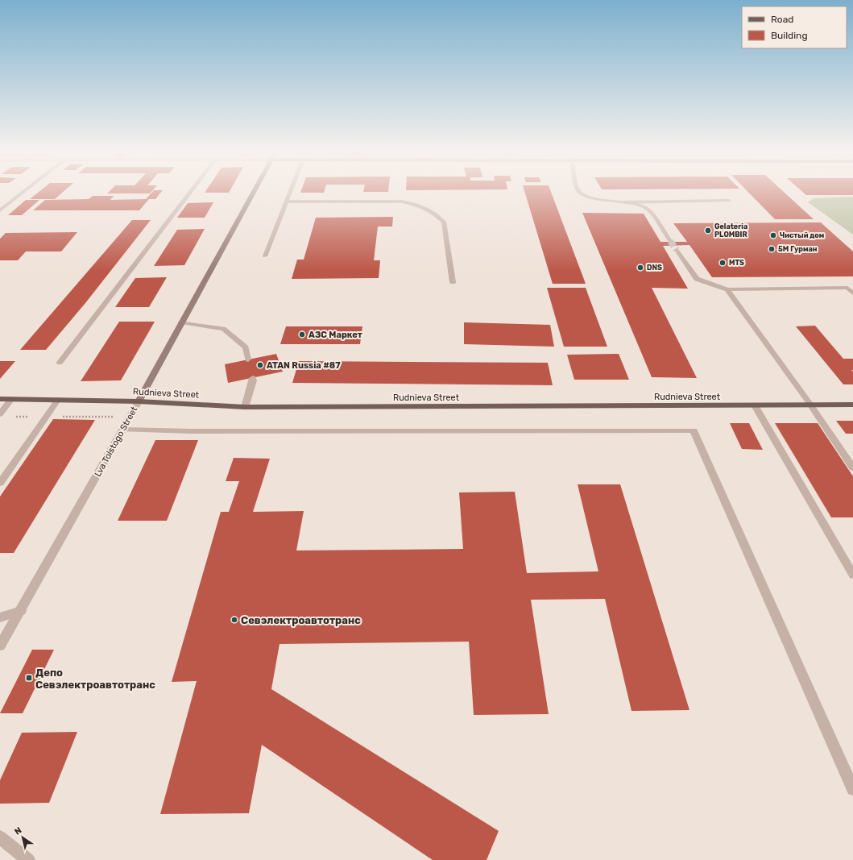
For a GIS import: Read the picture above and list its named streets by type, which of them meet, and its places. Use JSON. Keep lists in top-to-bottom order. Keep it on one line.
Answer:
{"streets":{"main road":["Rudnieva Street","Lva Tolstogo Street"]},"crossings":[["Rudnieva Street","Lva Tolstogo Street"]],"places":{"other":["Gelateria PLOMBIR","Чистый дом","5М Гурман","MTS","DNS","АЗС Маркет","ATAN Russia #87","Севэлектроавтотранс"],"transit":["Депо Севэлектроавтотранс"]},"legend":["Road","Building"],"north":"top left"}
